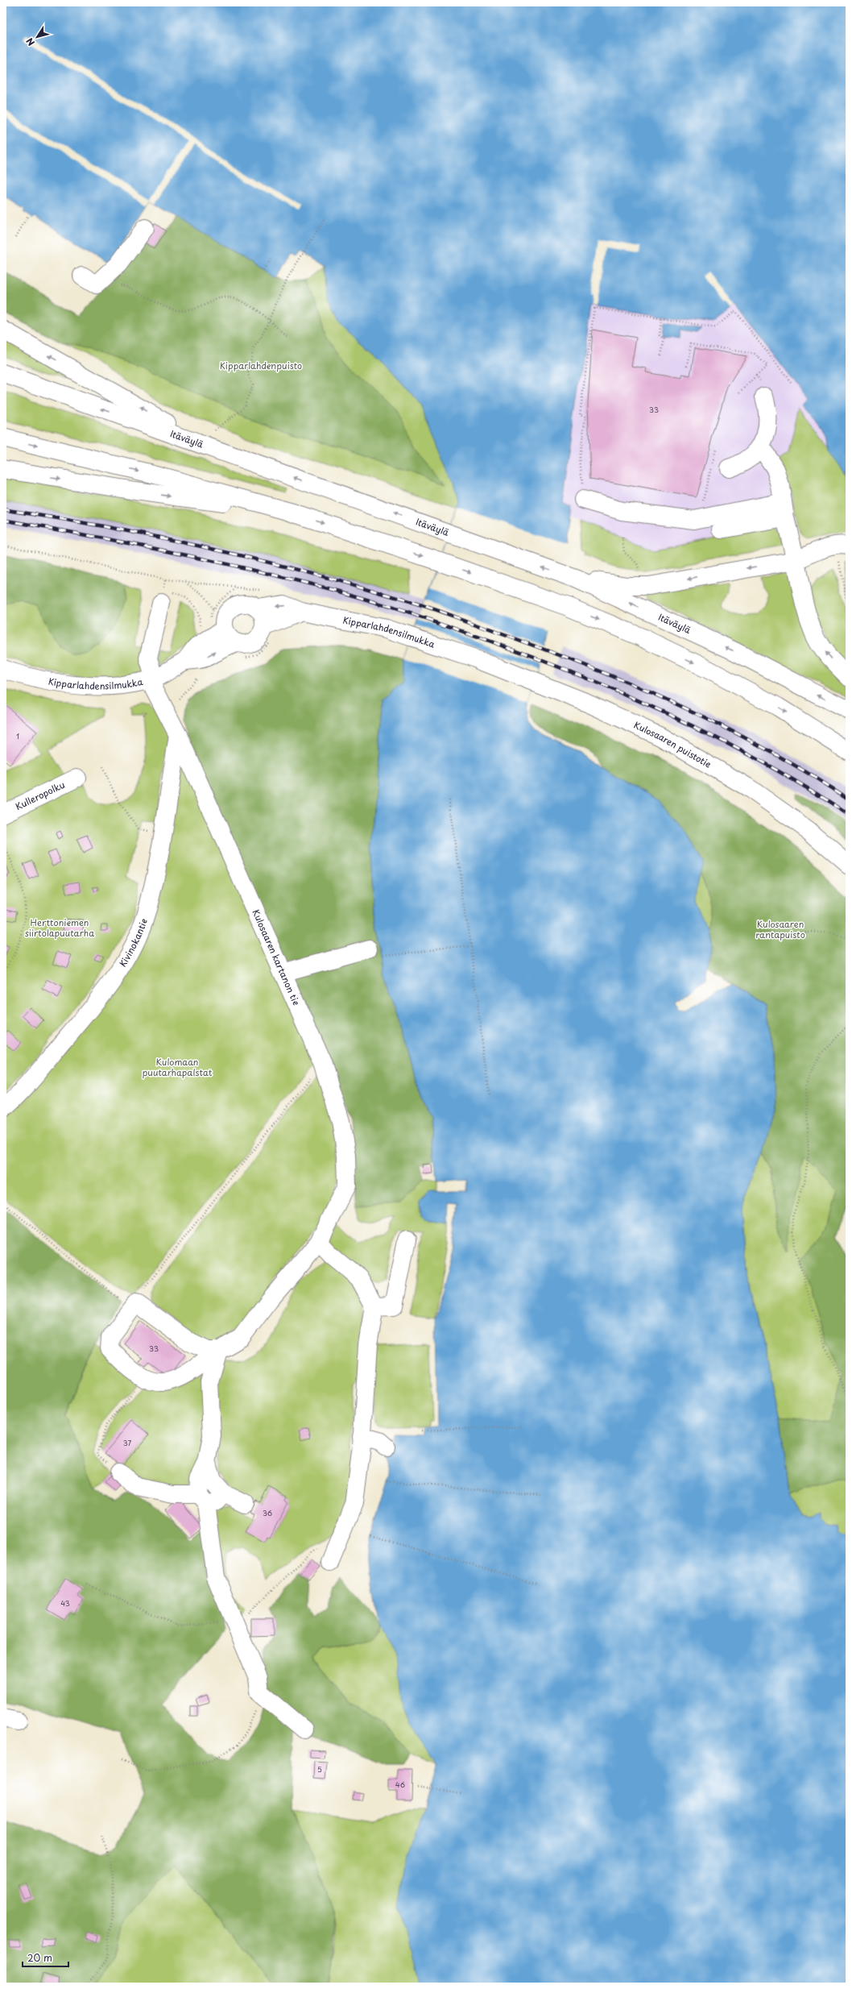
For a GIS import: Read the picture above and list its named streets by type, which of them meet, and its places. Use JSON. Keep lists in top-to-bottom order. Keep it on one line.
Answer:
{"streets":{"main road":["Itäväylä","Kipparlahdensilmukka","Kulosaaren puistotie","Kulleropolku","Kivinokantie","Kulosaaren kartanon tie"]},"crossings":[["Kipparlahdensilmukka","Kulosaaren puistotie"],["Kipparlahdensilmukka","Kulosaaren kartanon tie"],["Kivinokantie","Kulosaaren kartanon tie"]],"parks":["Kipparlahdenpuisto","Herttoniemen siirtolapuutarha","Kulosaaren rantapuisto","Kulomaan puutarhapalstat"],"house_numbers":["33","1","33","37","36","43","5","46"],"scale_bar":"20 m","north":"bottom left"}
